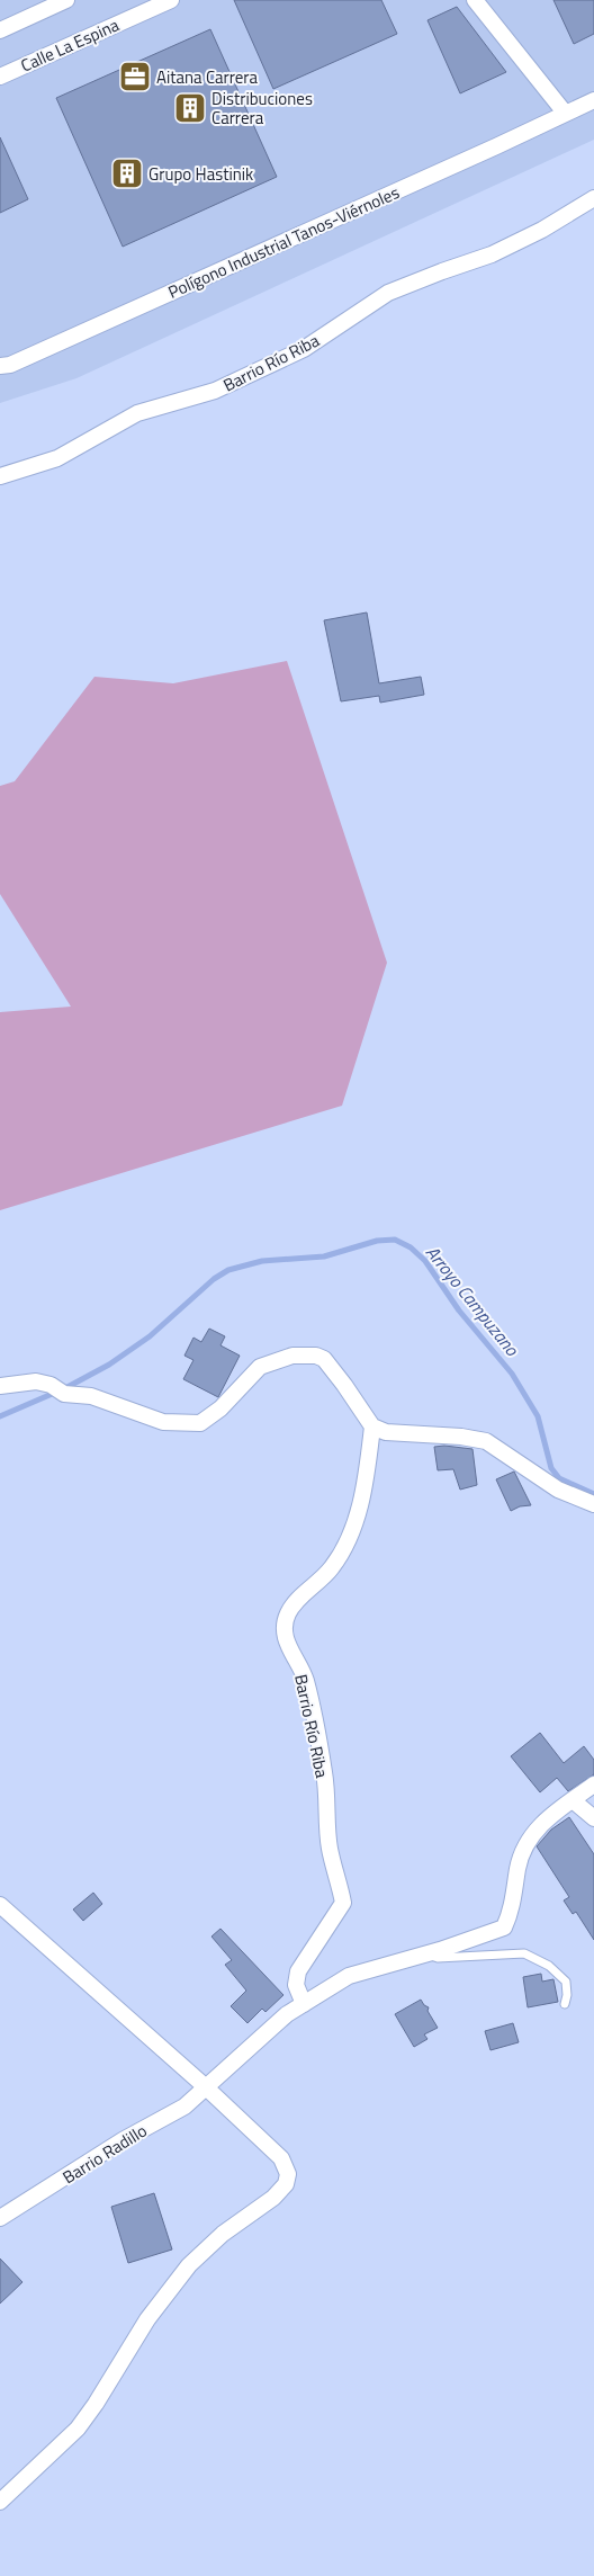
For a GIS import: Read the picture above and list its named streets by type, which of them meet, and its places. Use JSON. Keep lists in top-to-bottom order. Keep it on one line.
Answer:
{"streets":{"street":["Calle La Espina","Polígono Industrial Tanos-Viérnoles","Barrio Río Riba","Barrio Radillo"]},"water":["Arroyo Campuzano"],"places":{"office":["Aitana Carrera"],"building":["Distribuciones Carrera","Grupo Hastinik"]}}
